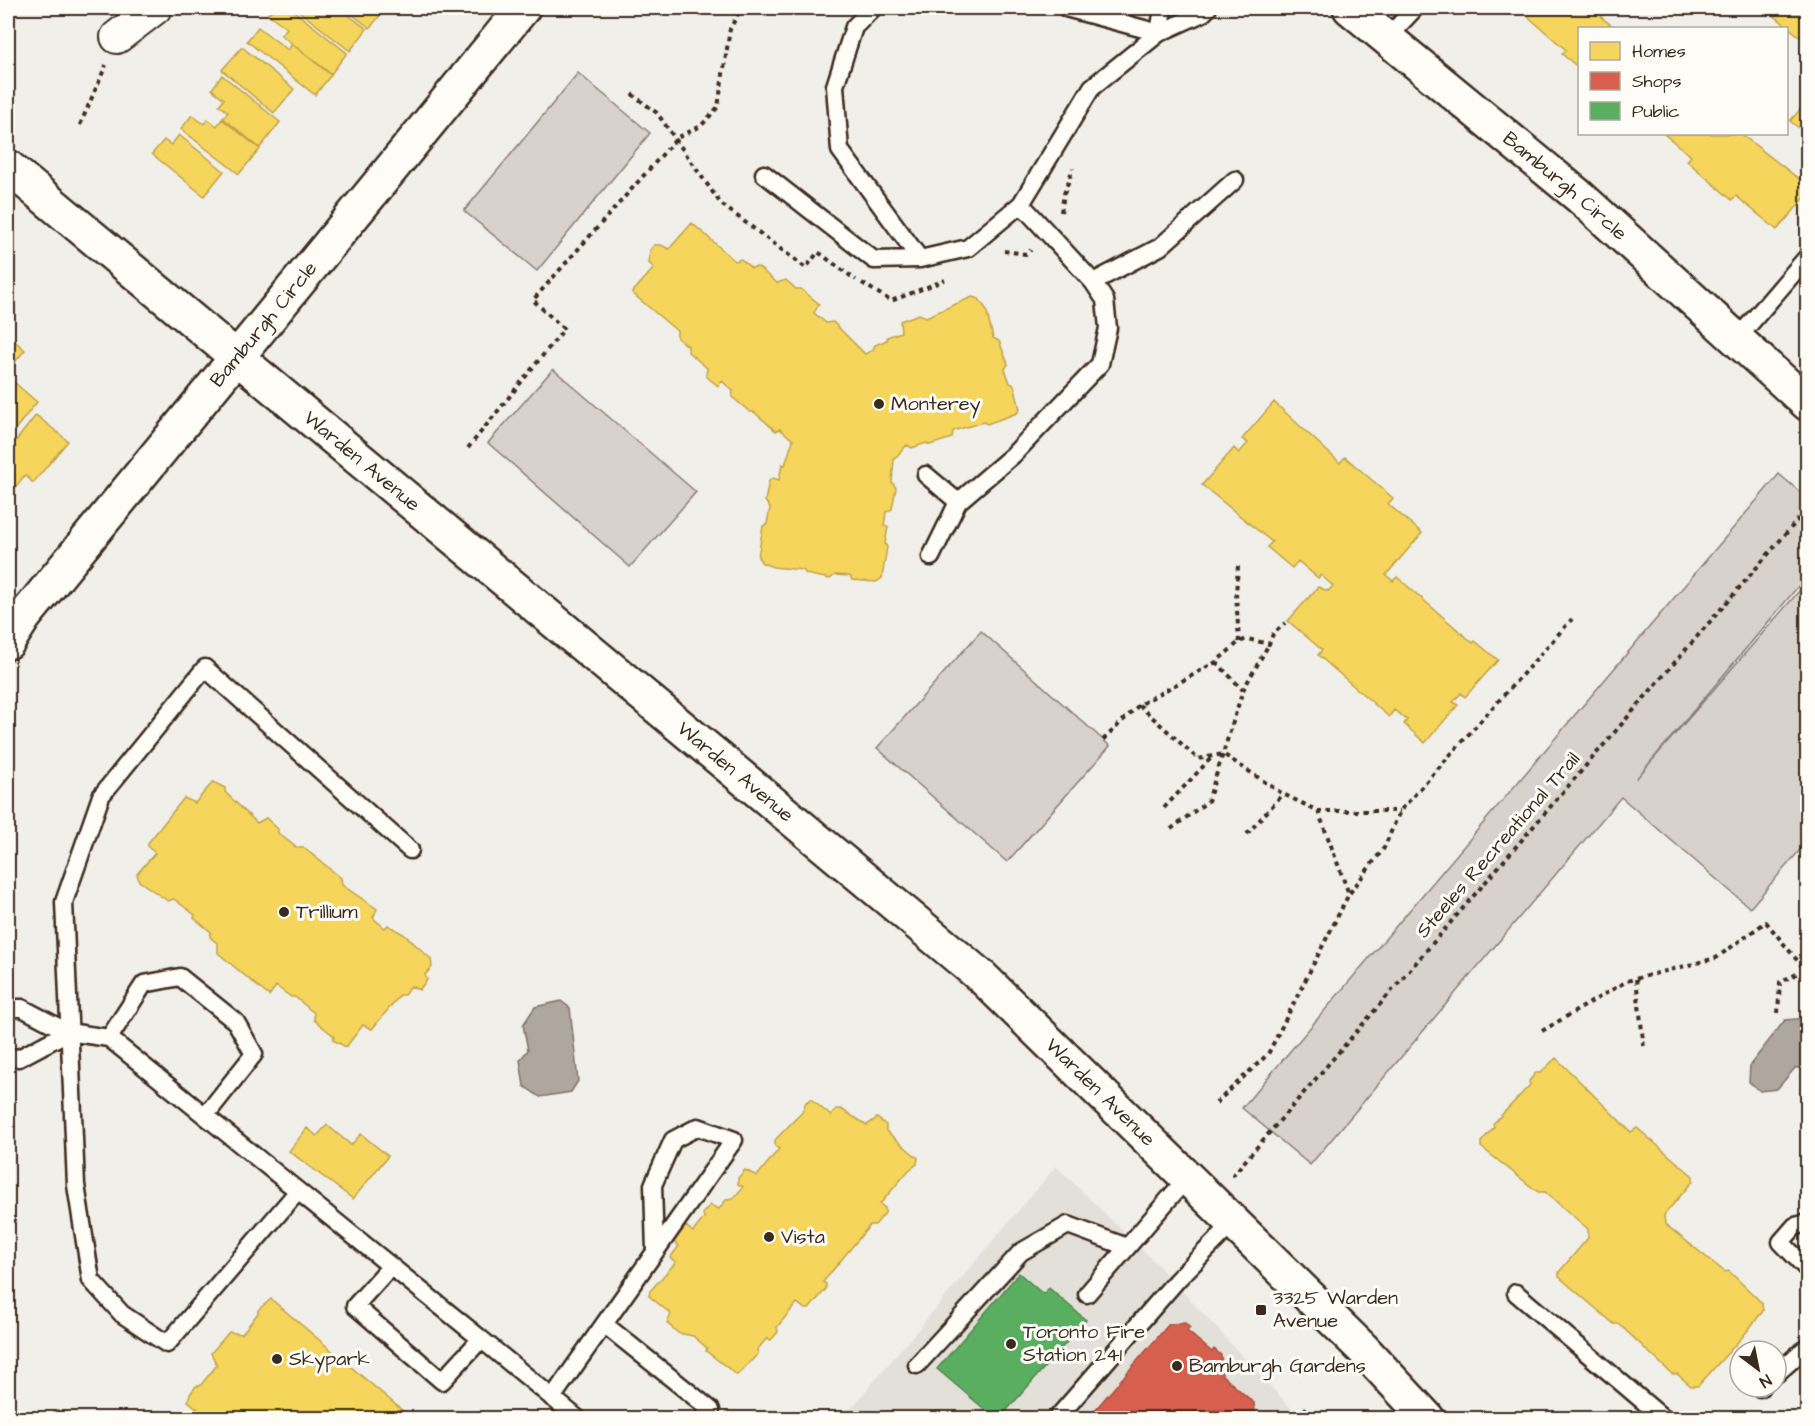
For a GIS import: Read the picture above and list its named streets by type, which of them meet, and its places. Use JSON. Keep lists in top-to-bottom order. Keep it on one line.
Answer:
{"streets":{"main road":["Bamburgh Circle","Warden Avenue"],"path":["Steeles Recreational Trail"]},"crossings":[["Bamburgh Circle","Warden Avenue"],["Warden Avenue","Steeles Recreational Trail"]],"places":{"other":["Monterey","Trillium","Vista","Toronto Fire Station 241","Skypark","Bamburgh Gardens"],"transit":["3325 Warden Avenue"]},"legend":["Homes","Shops","Public"],"north":"bottom right"}
